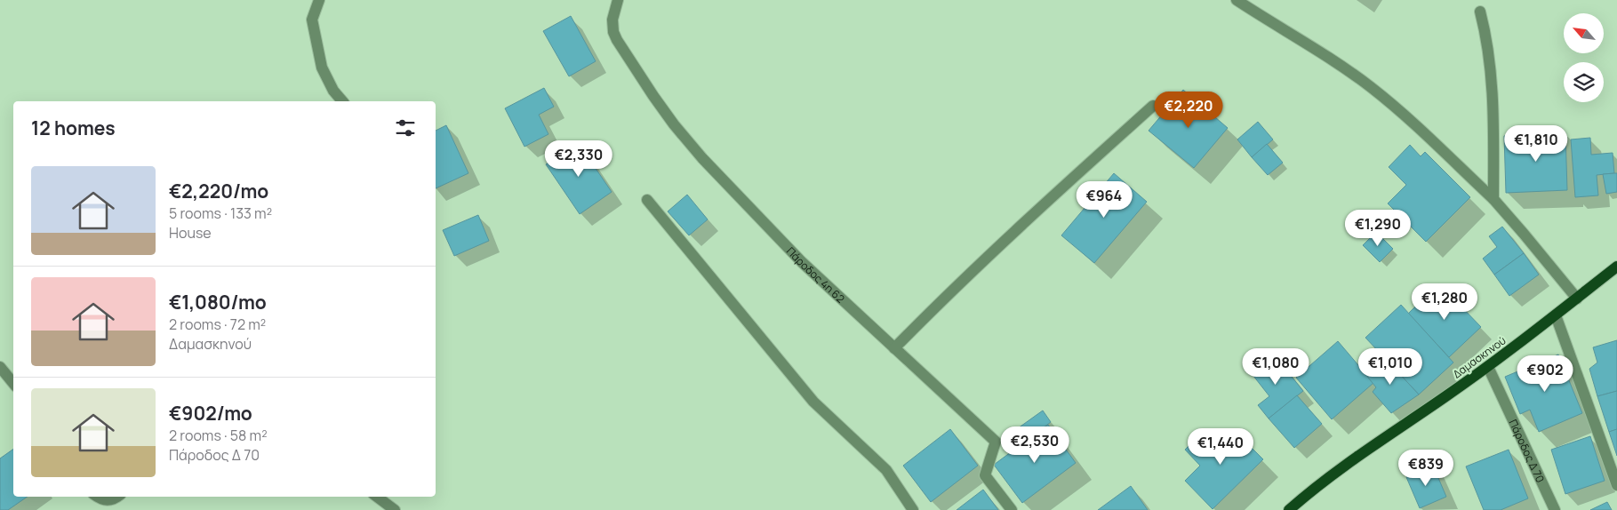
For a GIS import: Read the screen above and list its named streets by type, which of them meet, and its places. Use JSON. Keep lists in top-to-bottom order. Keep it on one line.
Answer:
{"streets":{"main road":["Δαμασκηνού"],"street":["Πάροδος 4η 62","Πάροδος Δ 70"]},"crossings":[["Δαμασκηνού","Πάροδος Δ 70"]],"north":"top left","page":{"price":["€2,220","€1,810","€2,330","€964","€1,290","€1,280","€1,080","€1,010","€902","€2,530","€1,440","€839"],"heading":"12 homes","list":[{"name":"€2,220/mo","note":"5 rooms · 133 m² · House"},{"name":"€1,080/mo","note":"2 rooms · 72 m² · Δαμασκηνού"},{"name":"€902/mo","note":"2 rooms · 58 m² · Πάροδος Δ 70"}]}}
